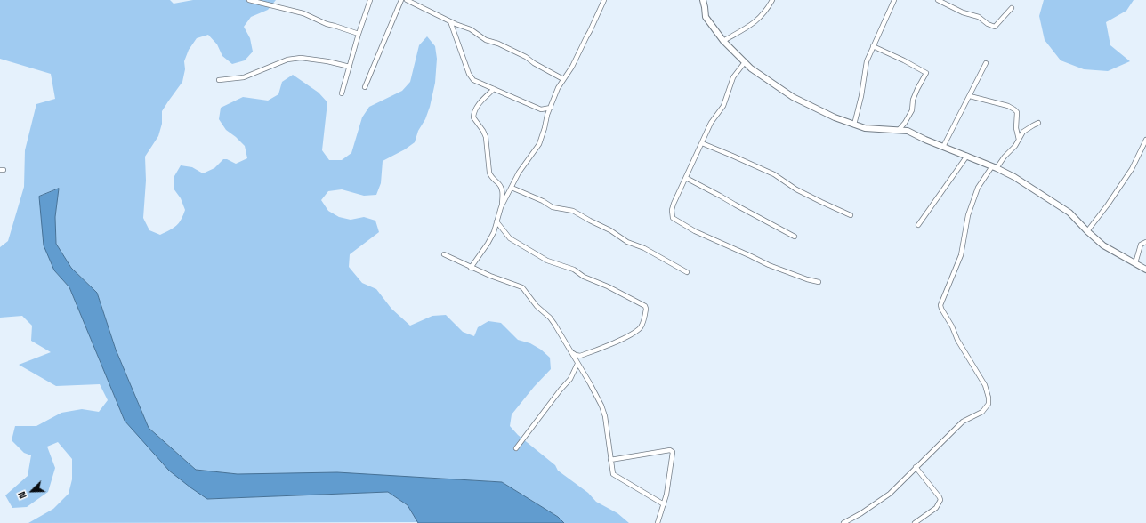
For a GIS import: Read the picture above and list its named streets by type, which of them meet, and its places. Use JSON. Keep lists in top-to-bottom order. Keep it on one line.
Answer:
{"north":"bottom left"}
